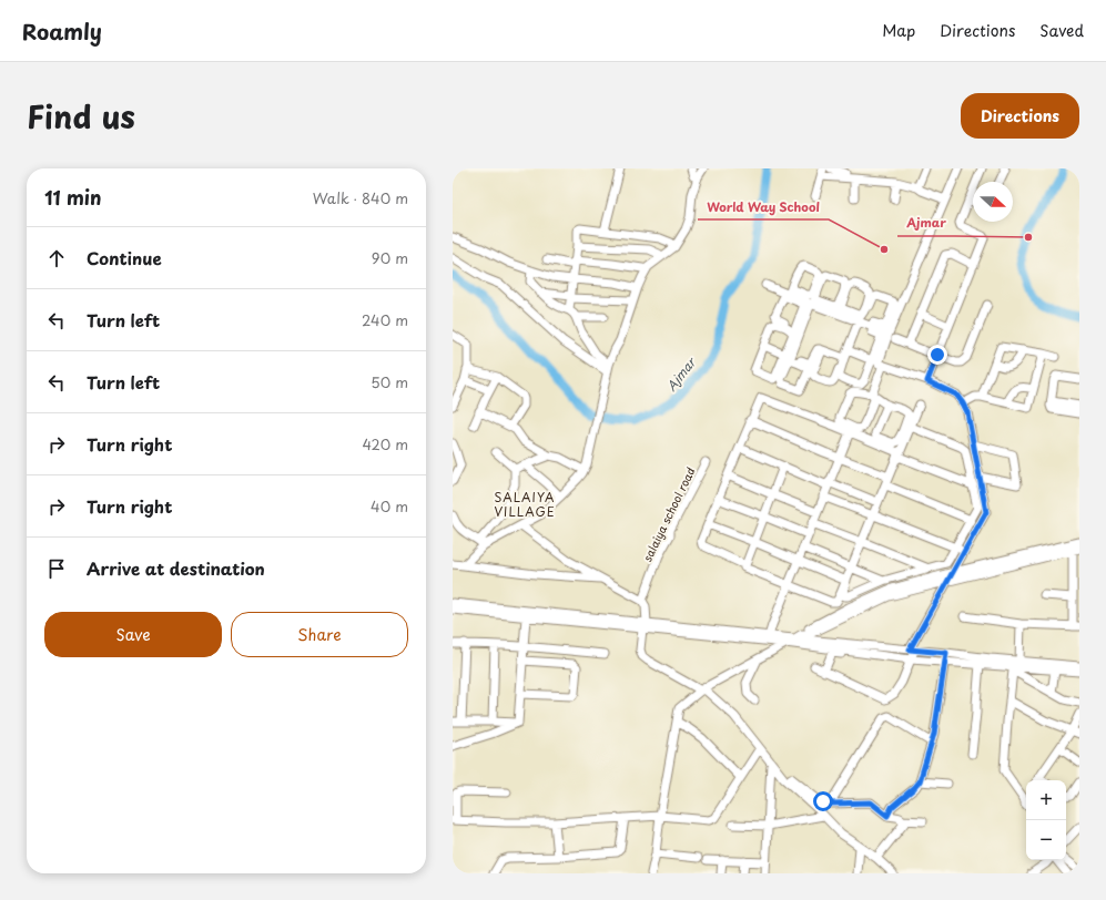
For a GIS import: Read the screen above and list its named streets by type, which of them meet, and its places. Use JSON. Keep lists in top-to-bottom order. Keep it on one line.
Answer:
{"streets":{"street":["salaiya school road"]},"districts":["SALAIYA VILLAGE"],"water":["Ajmar"],"places":["Ajmar","World Way School"],"north":"right","page":{"header":"Roamly","nav":["Map","Directions","Saved"],"title":"Find us","buttons":["Directions",["Save","Share"]],"heading":["11 min","Walk · 840 m"],"list":[["Continue","90 m"],["Turn left","240 m"],["Turn left","50 m"],["Turn right","420 m"],["Turn right","40 m"],"Arrive at destination"],"map_buttons":["+","−"]}}
